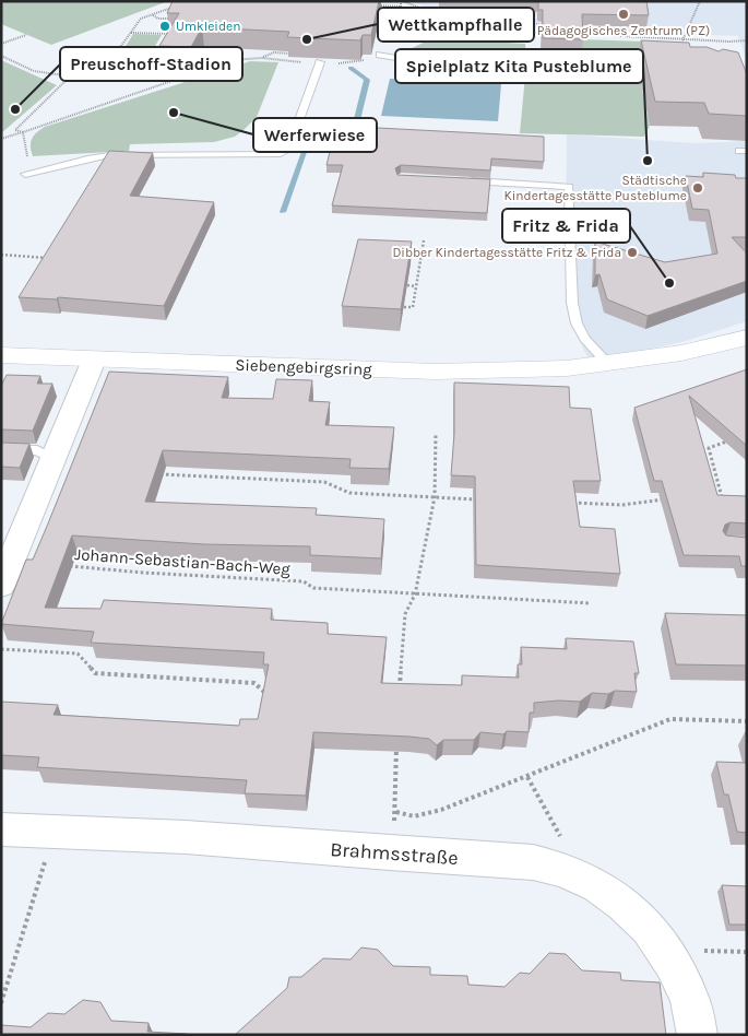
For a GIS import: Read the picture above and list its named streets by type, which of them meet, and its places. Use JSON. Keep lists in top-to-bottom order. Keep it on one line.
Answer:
{"streets":{"street":["Siebengebirgsring","Brahmsstraße"],"path":["Johann-Sebastian-Bach-Weg"]},"places":["Pädagogisches Zentrum (PZ)","Umkleiden","Wettkampfhalle","Preuschoff-Stadion","Werferwiese","Spielplatz Kita Pusteblume","Städtische Kindertagesstätte Pusteblume","Dibber Kindertagesstätte Fritz & Frida","Fritz & Frida"]}
